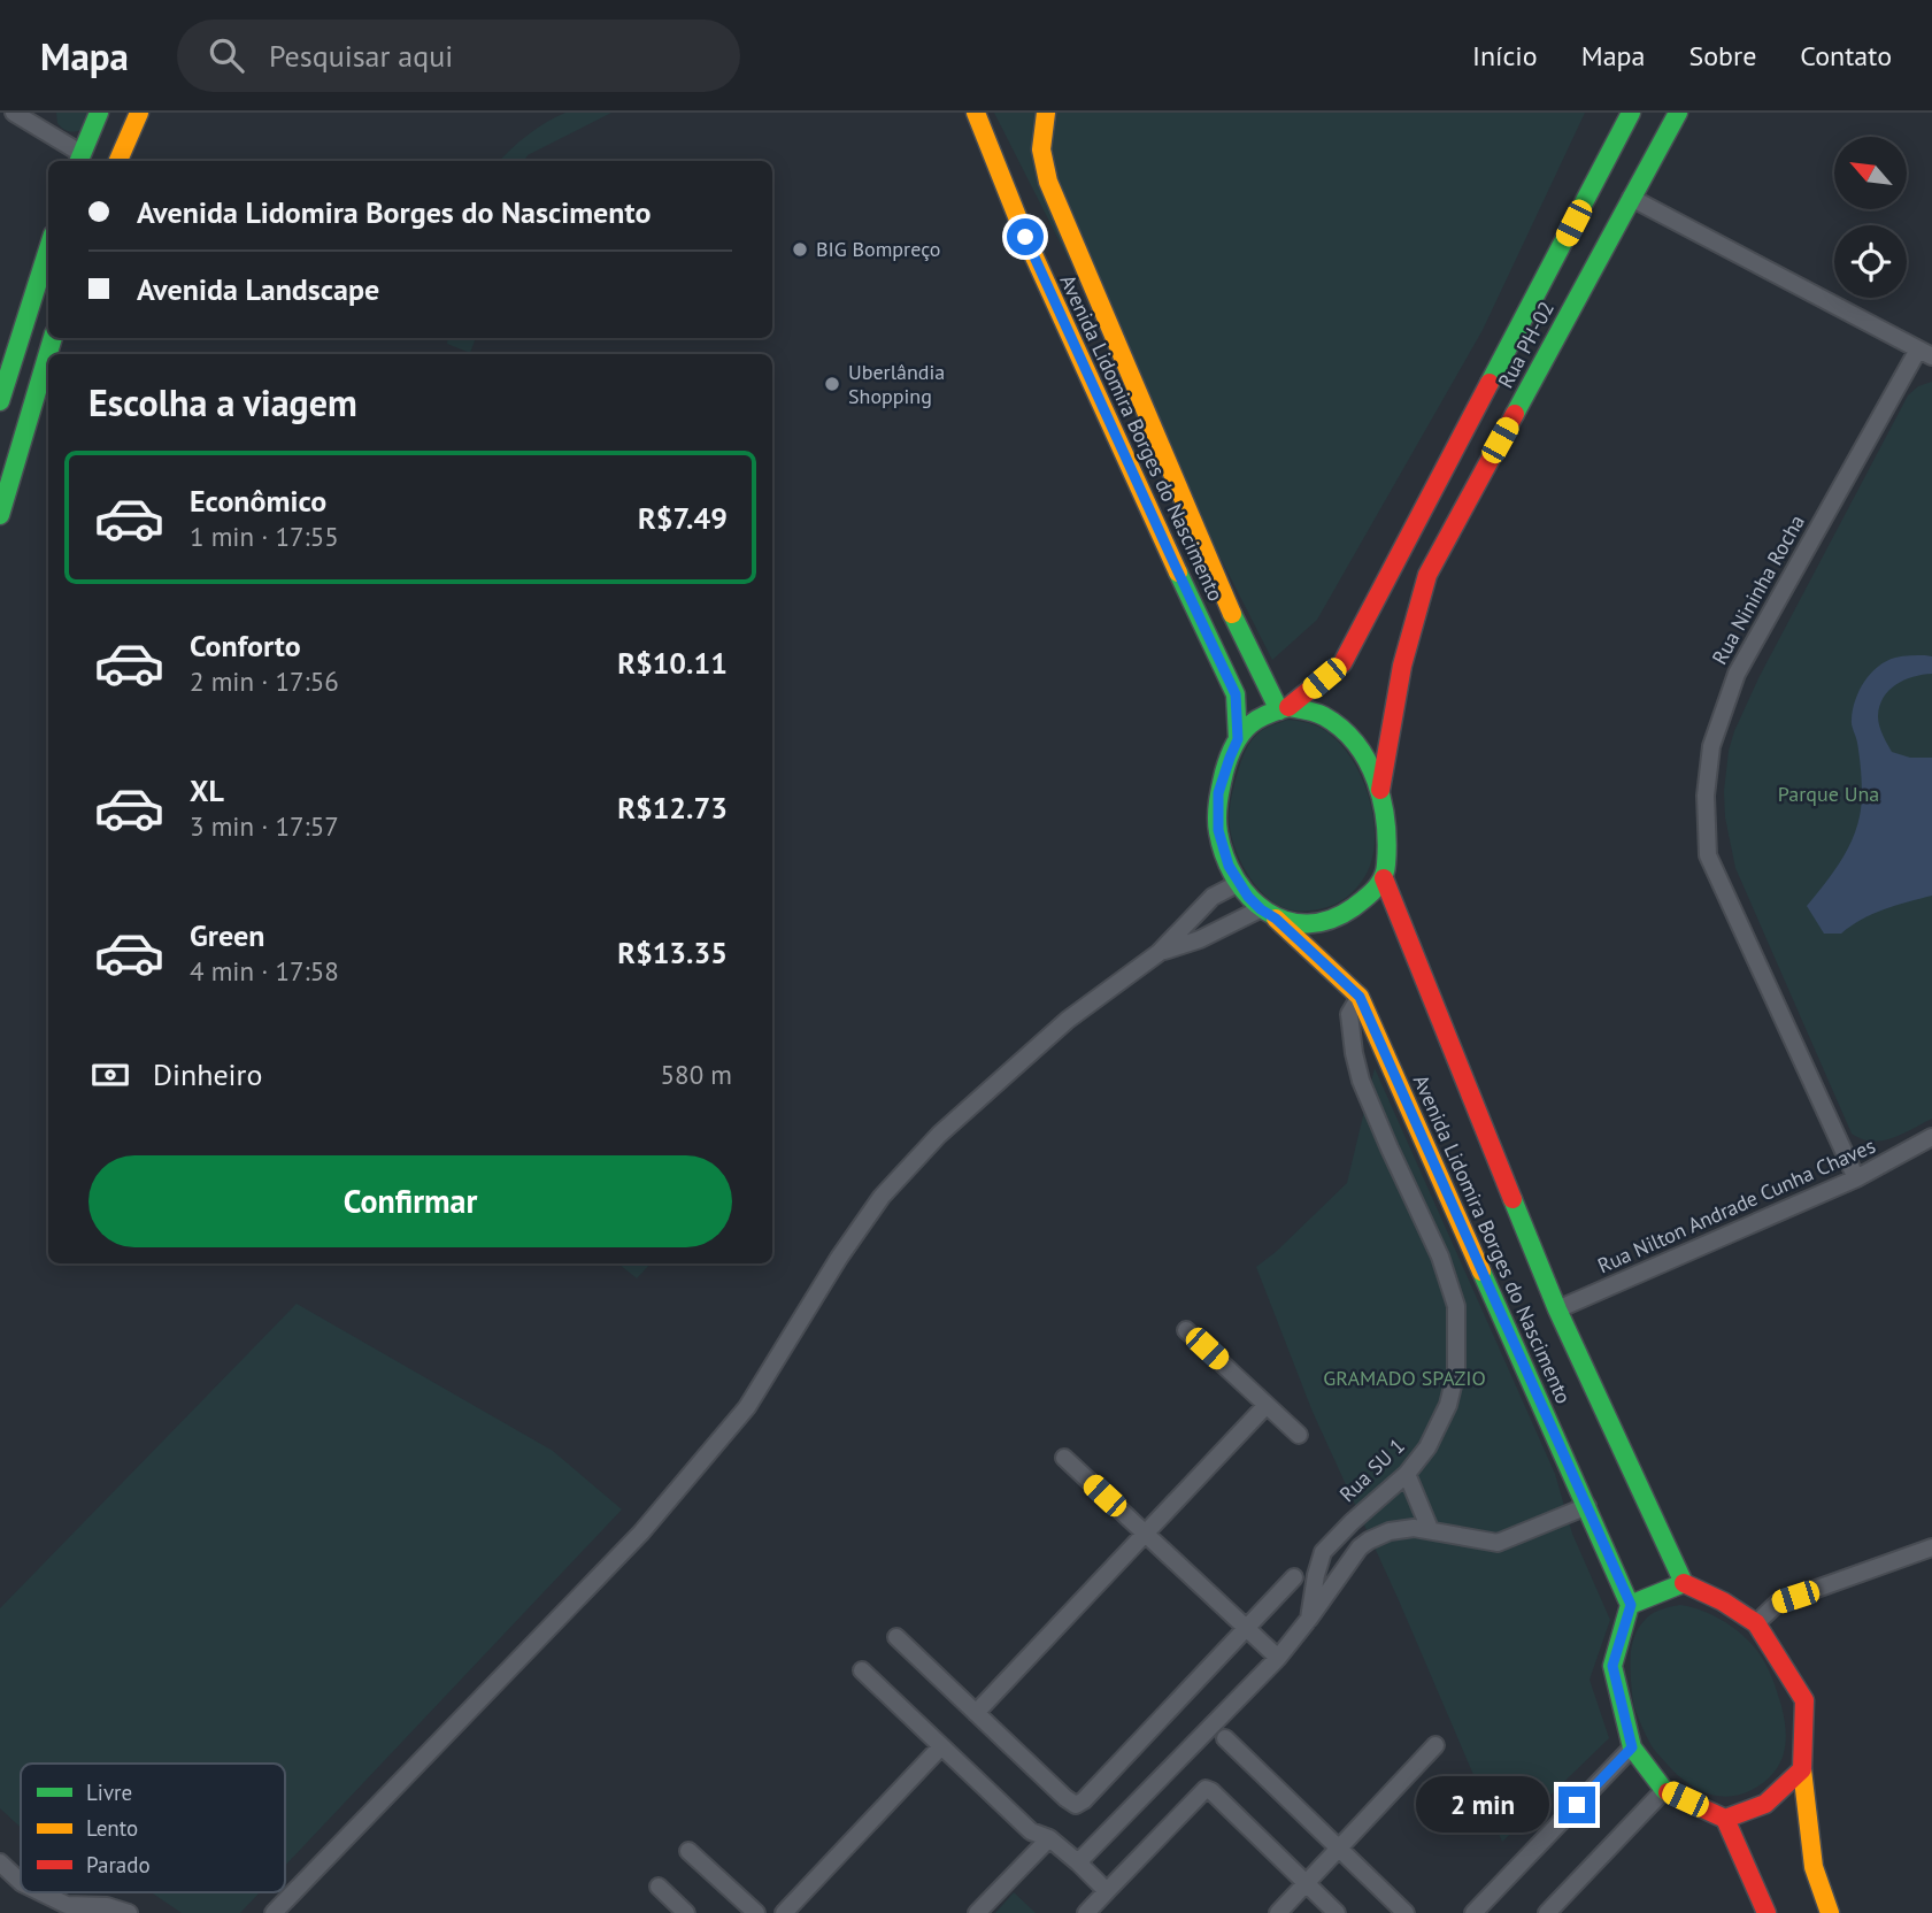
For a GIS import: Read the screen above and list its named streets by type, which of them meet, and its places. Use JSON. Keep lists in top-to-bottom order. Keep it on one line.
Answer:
{"streets":{"street":["Rua PH-02","Avenida Lidomira Borges do Nascimento","Rua Nininha Rocha","Rua Nilton Andrade Cunha Chaves","Rua SU 1"]},"crossings":[["Rua PH-02","Avenida Lidomira Borges do Nascimento"],["Avenida Lidomira Borges do Nascimento","Rua Nilton Andrade Cunha Chaves"],["Avenida Lidomira Borges do Nascimento","Rua SU 1"],["Rua Nininha Rocha","Rua Nilton Andrade Cunha Chaves"]],"parks":["Parque Una","GRAMADO SPAZIO"],"places":["BIG Bompreço","Uberlândia Shopping"],"legend":["Livre","Lento","Parado"],"north":"top left","page":{"header":"Mapa","search":"Pesquisar aqui","nav":["Início","Mapa","Sobre","Contato"],"banner":["Avenida Lidomira Borges do Nascimento","Avenida Landscape"],"heading":"Escolha a viagem","list":[{"name":"Econômico","note":"1 min · 17:55","value":"R$7.49"},{"name":"Conforto","note":"2 min · 17:56","value":"R$10.11"},{"name":"XL","note":"3 min · 17:57","value":"R$12.73"},{"name":"Green","note":"4 min · 17:58","value":"R$13.35"}],"pay":["Dinheiro","580 m"],"buttons":"Confirmar","bubble":"2 min"}}
